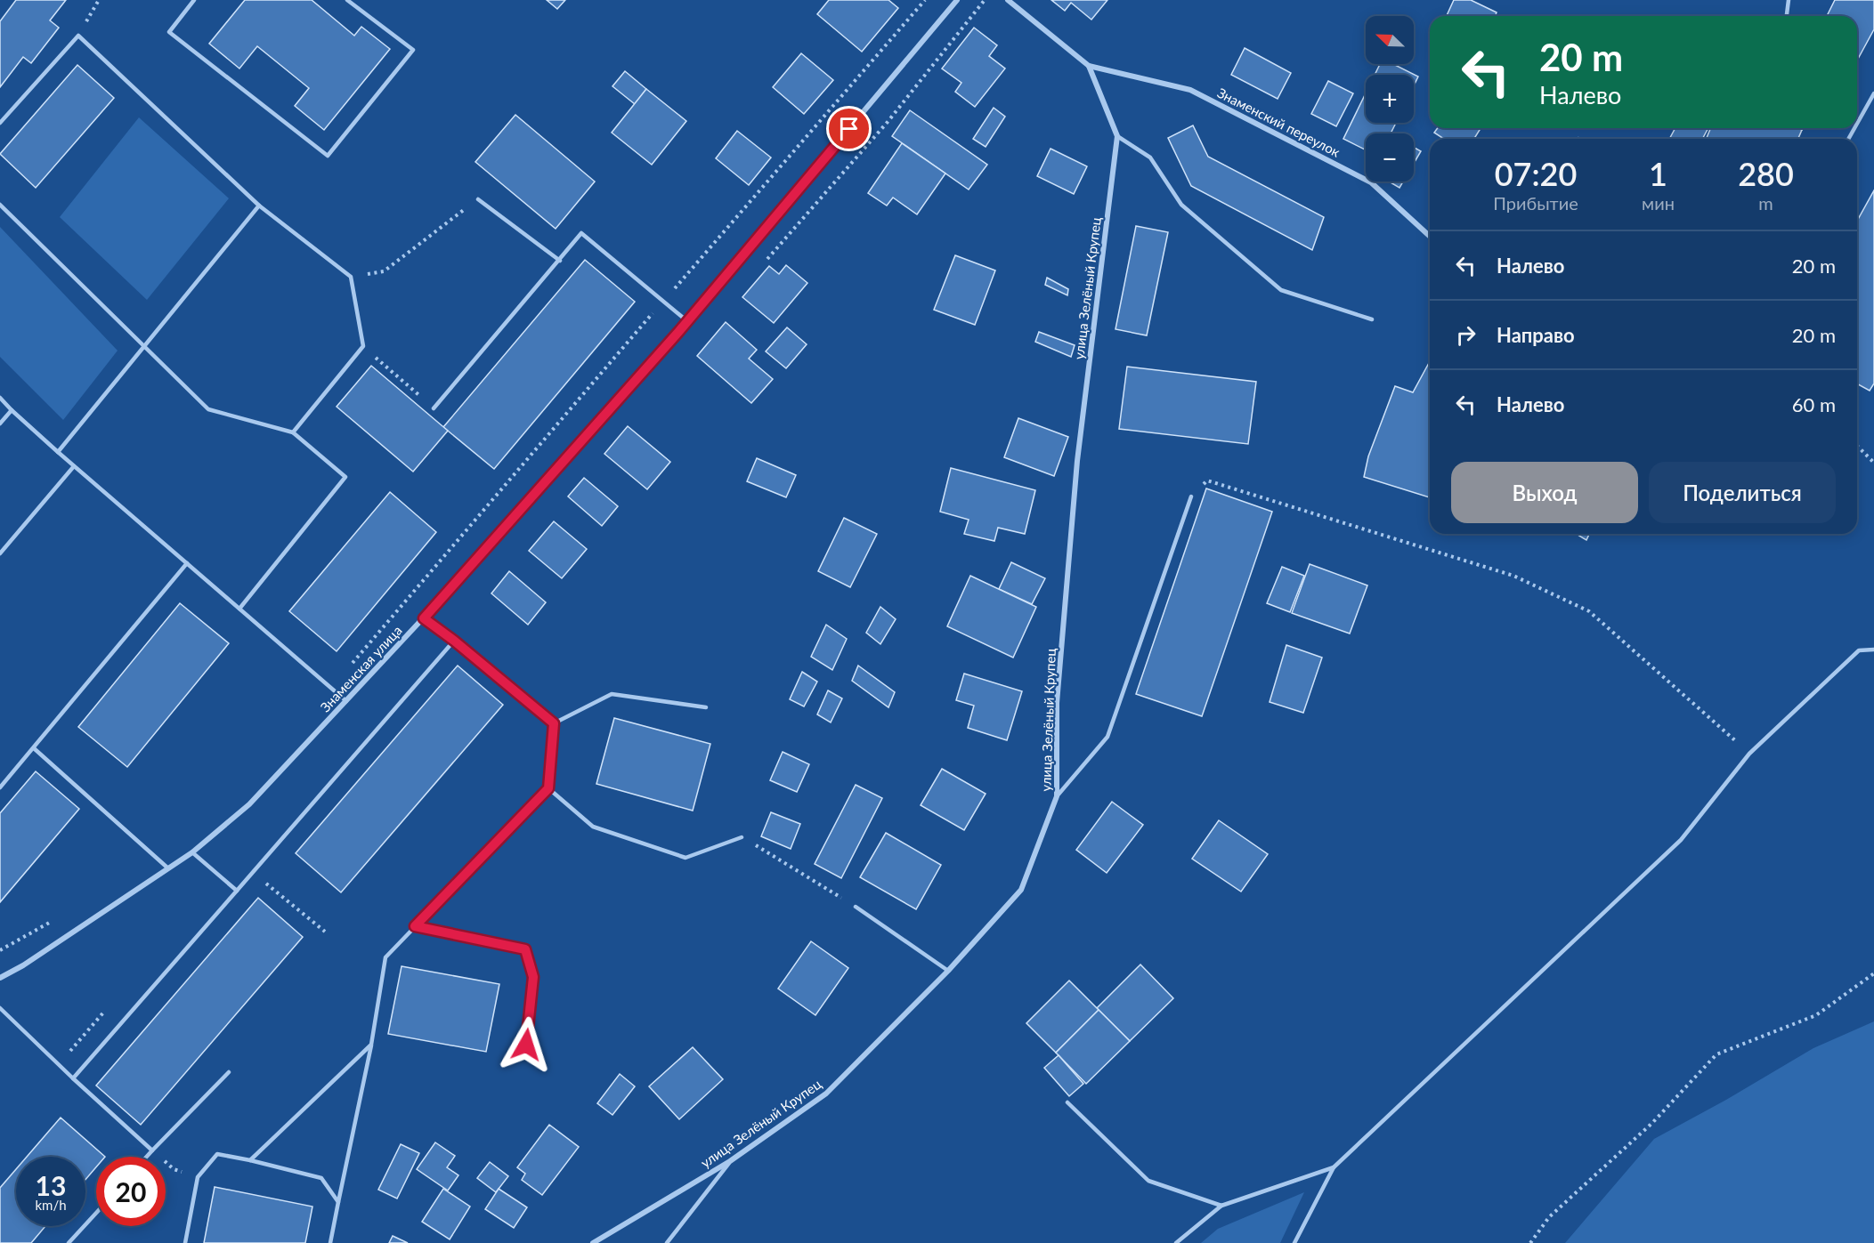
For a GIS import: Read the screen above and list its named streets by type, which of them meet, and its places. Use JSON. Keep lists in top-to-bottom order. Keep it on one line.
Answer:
{"streets":{"street":["Знаменский переулок","улица Зелёный Крупец","Знаменская улица"]},"crossings":[["Знаменский переулок","улица Зелёный Крупец"]],"north":"top left","page":{"map_buttons":["+","−"],"turn":["20 m","Налево"],"eta":["07:20","Прибытие","1","мин","280","m"],"list":[{"name":"Налево","value":"20 m"},{"name":"Направо","value":"20 m"},{"name":"Налево","value":"60 m"}],"buttons":["Выход","Поделиться"],"speed":"13 km/h","limit":"20"}}
